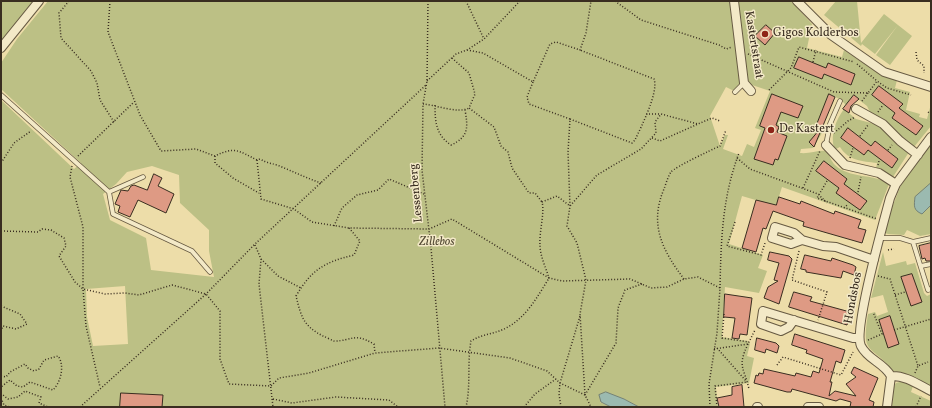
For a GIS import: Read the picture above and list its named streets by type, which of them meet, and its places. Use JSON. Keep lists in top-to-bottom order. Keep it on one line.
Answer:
{"streets":{"street":["Kastertstraat","Hondsbos"],"path":["Lessenberg"]},"parks":["Zillebos"],"places":["Gigos Kolderbos","De Kastert"]}
